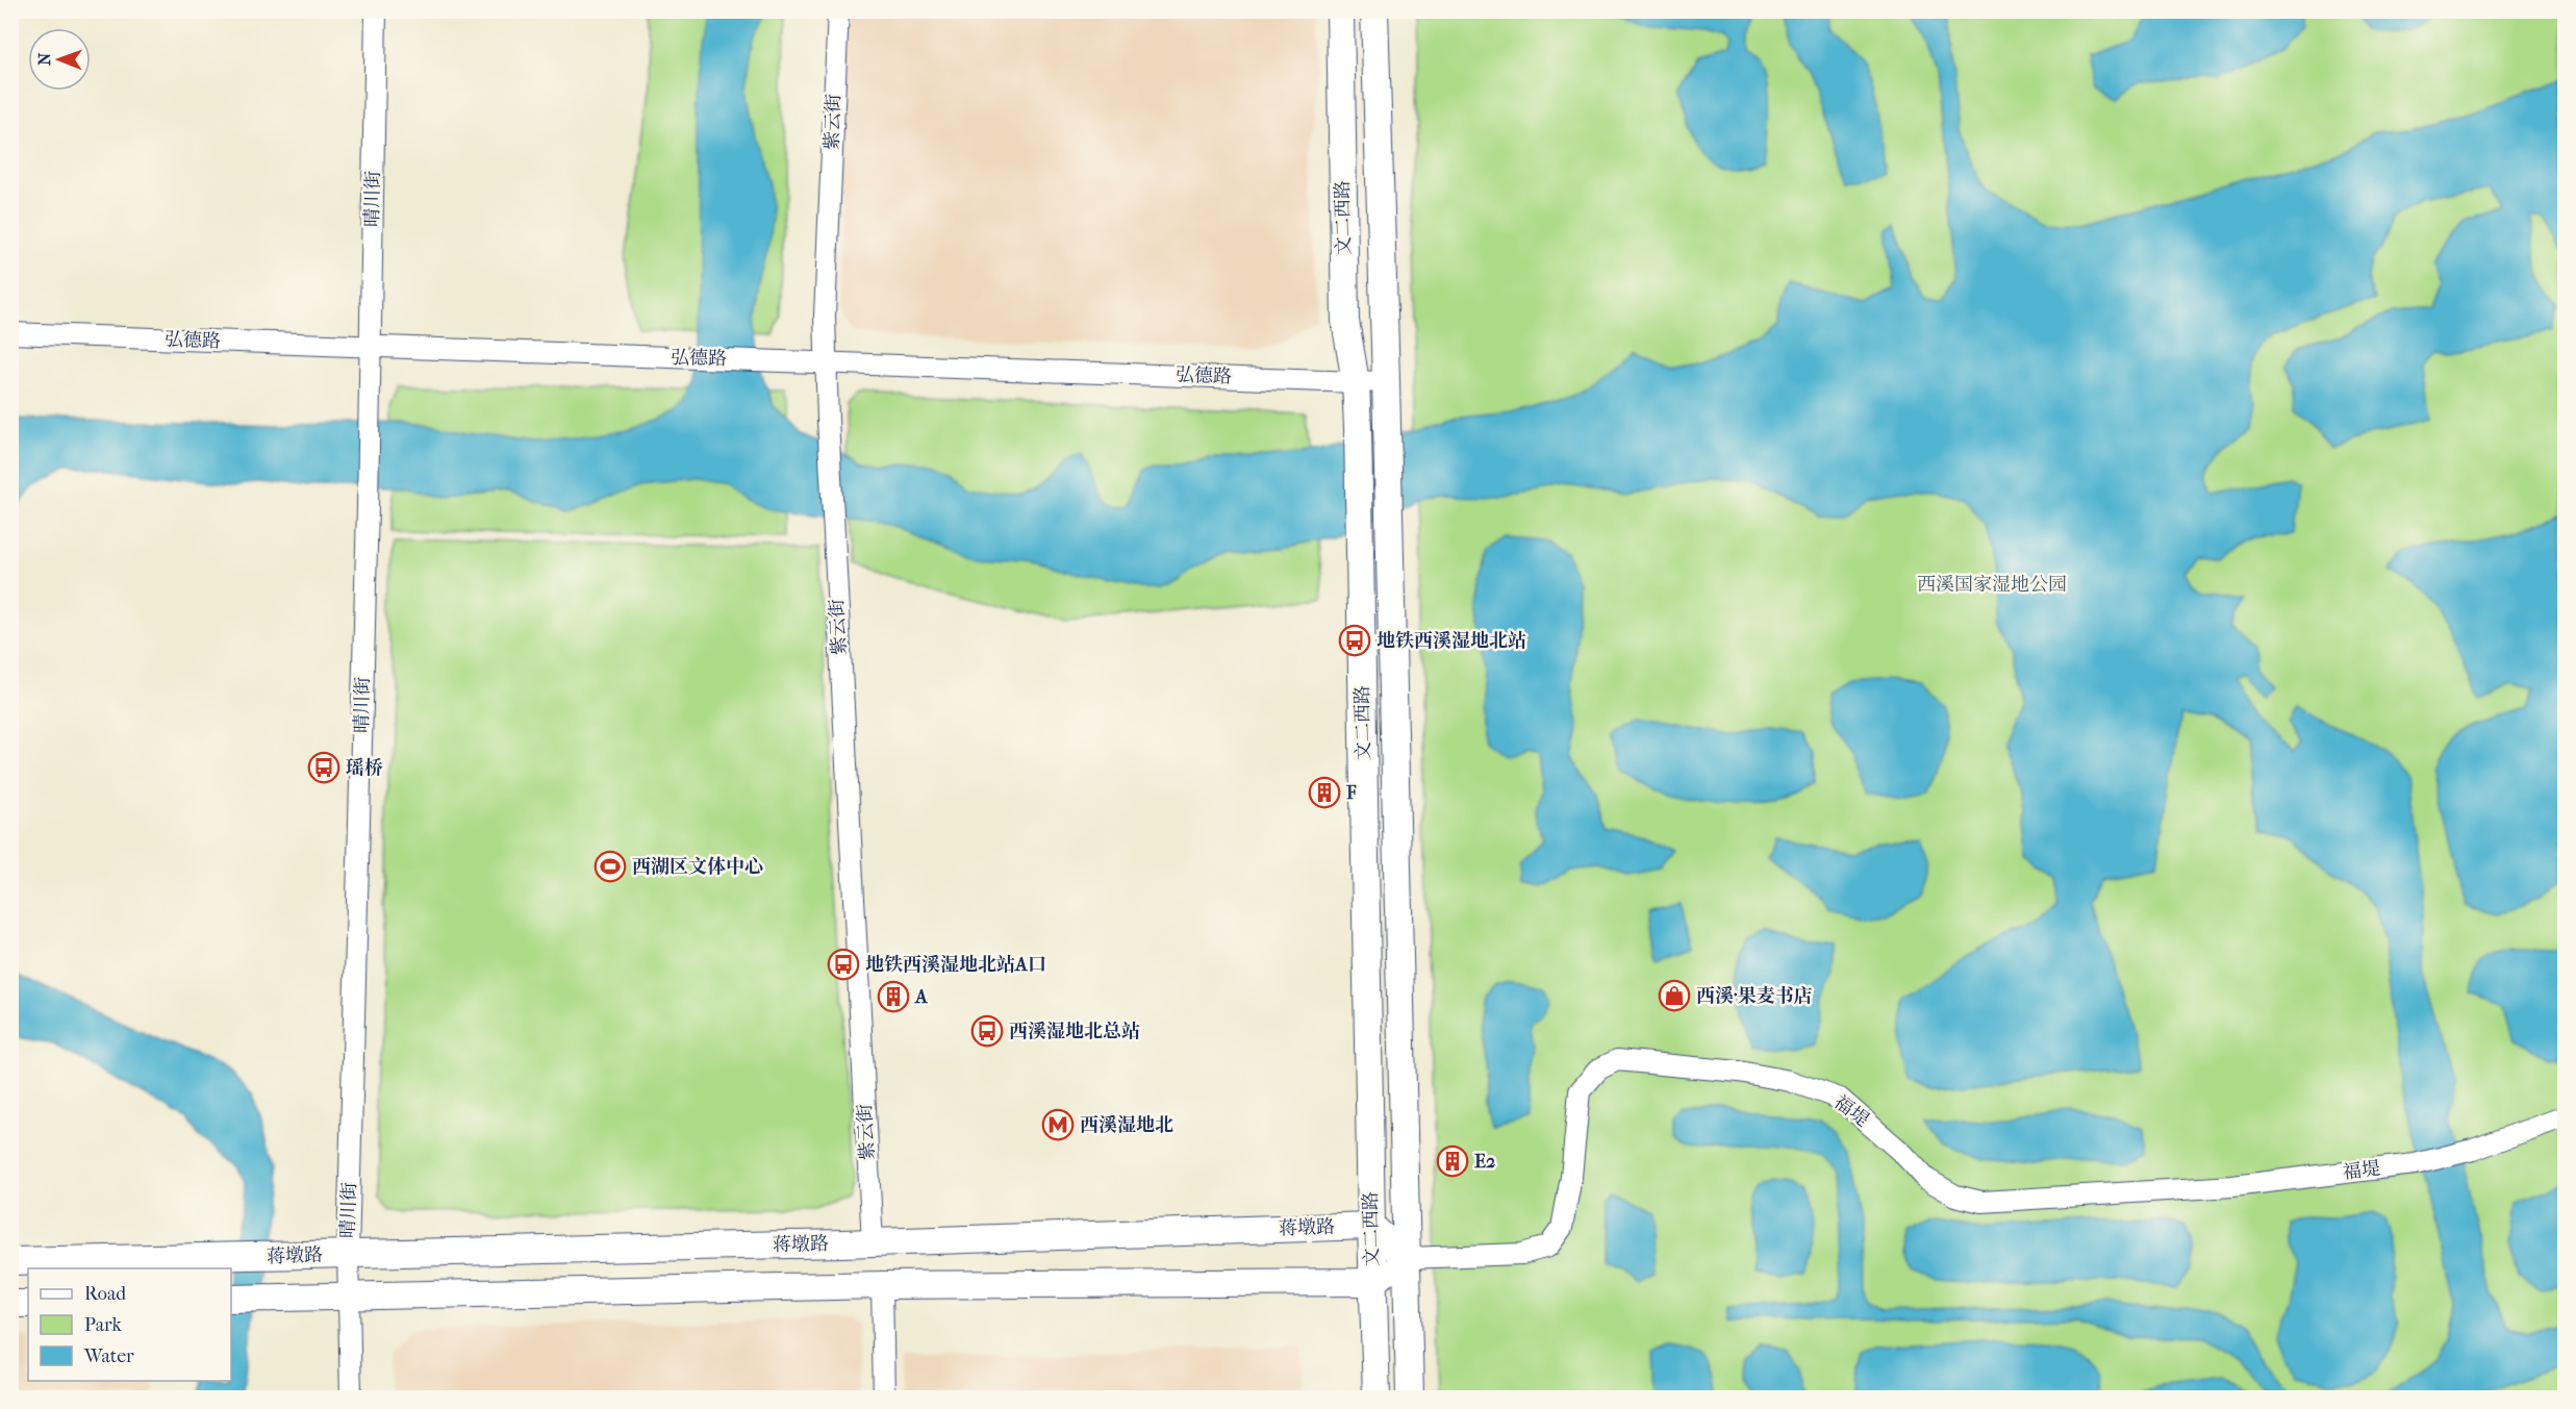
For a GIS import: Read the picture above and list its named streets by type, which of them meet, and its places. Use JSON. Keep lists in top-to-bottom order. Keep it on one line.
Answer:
{"streets":{"main road":["文二西路","蒋墩路"],"street":["紫云街","晴川街","弘德路","福堤"]},"crossings":[["紫云街","弘德路"],["紫云街","蒋墩路"],["晴川街","弘德路"],["晴川街","蒋墩路"],["文二西路","弘德路"],["文二西路","福堤"],["文二西路","蒋墩路"]],"parks":["西溪国家湿地公园"],"places":{"bus stop":["地铁西溪湿地北站","瑶桥","地铁西溪湿地北站A口","西溪湿地北总站"],"building":["F","A","E2"],"sports":["西湖区文体中心"],"shop":["西溪·果麦书店"],"metro station":["西溪湿地北"]},"legend":["Road","Park","Water"],"north":"left"}
